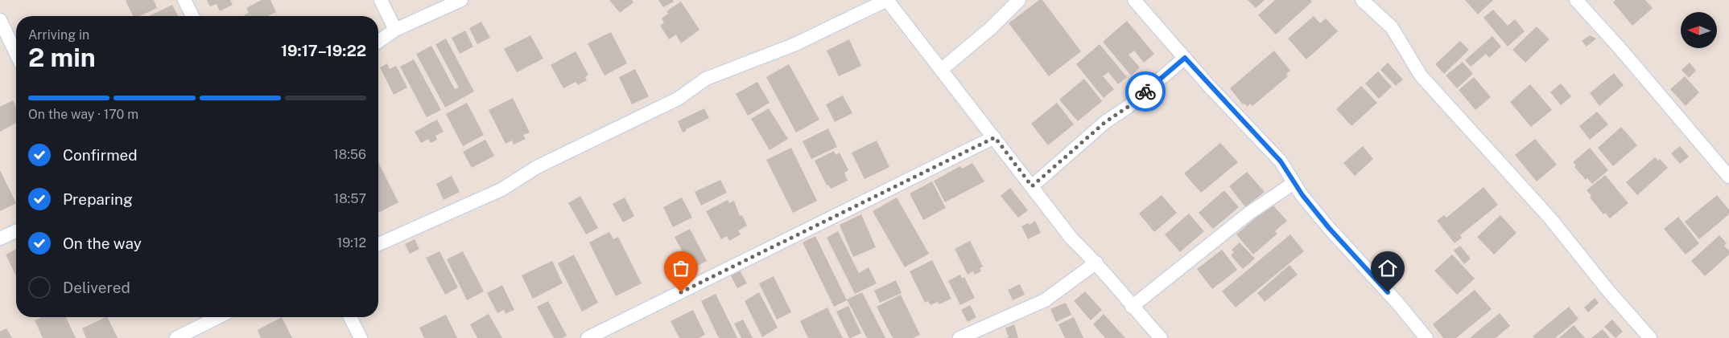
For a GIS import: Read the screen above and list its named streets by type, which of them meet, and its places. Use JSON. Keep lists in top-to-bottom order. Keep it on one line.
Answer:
{"north":"left","page":{"heading":["2 min","Arriving in","19:17–19:22"],"bar":"On the way · 170 m","list":[["Confirmed","18:56"],["Preparing","18:57"],["On the way","19:12"],"Delivered"]}}
